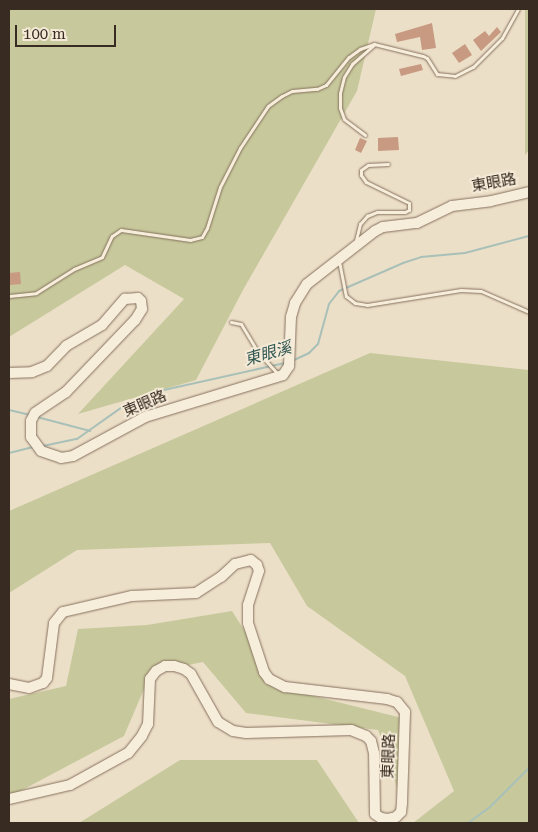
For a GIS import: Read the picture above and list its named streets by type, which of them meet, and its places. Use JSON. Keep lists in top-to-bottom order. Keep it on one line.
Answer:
{"streets":{"street":["東眼路"]},"water":["東眼溪"],"scale_bar":"100 m"}
